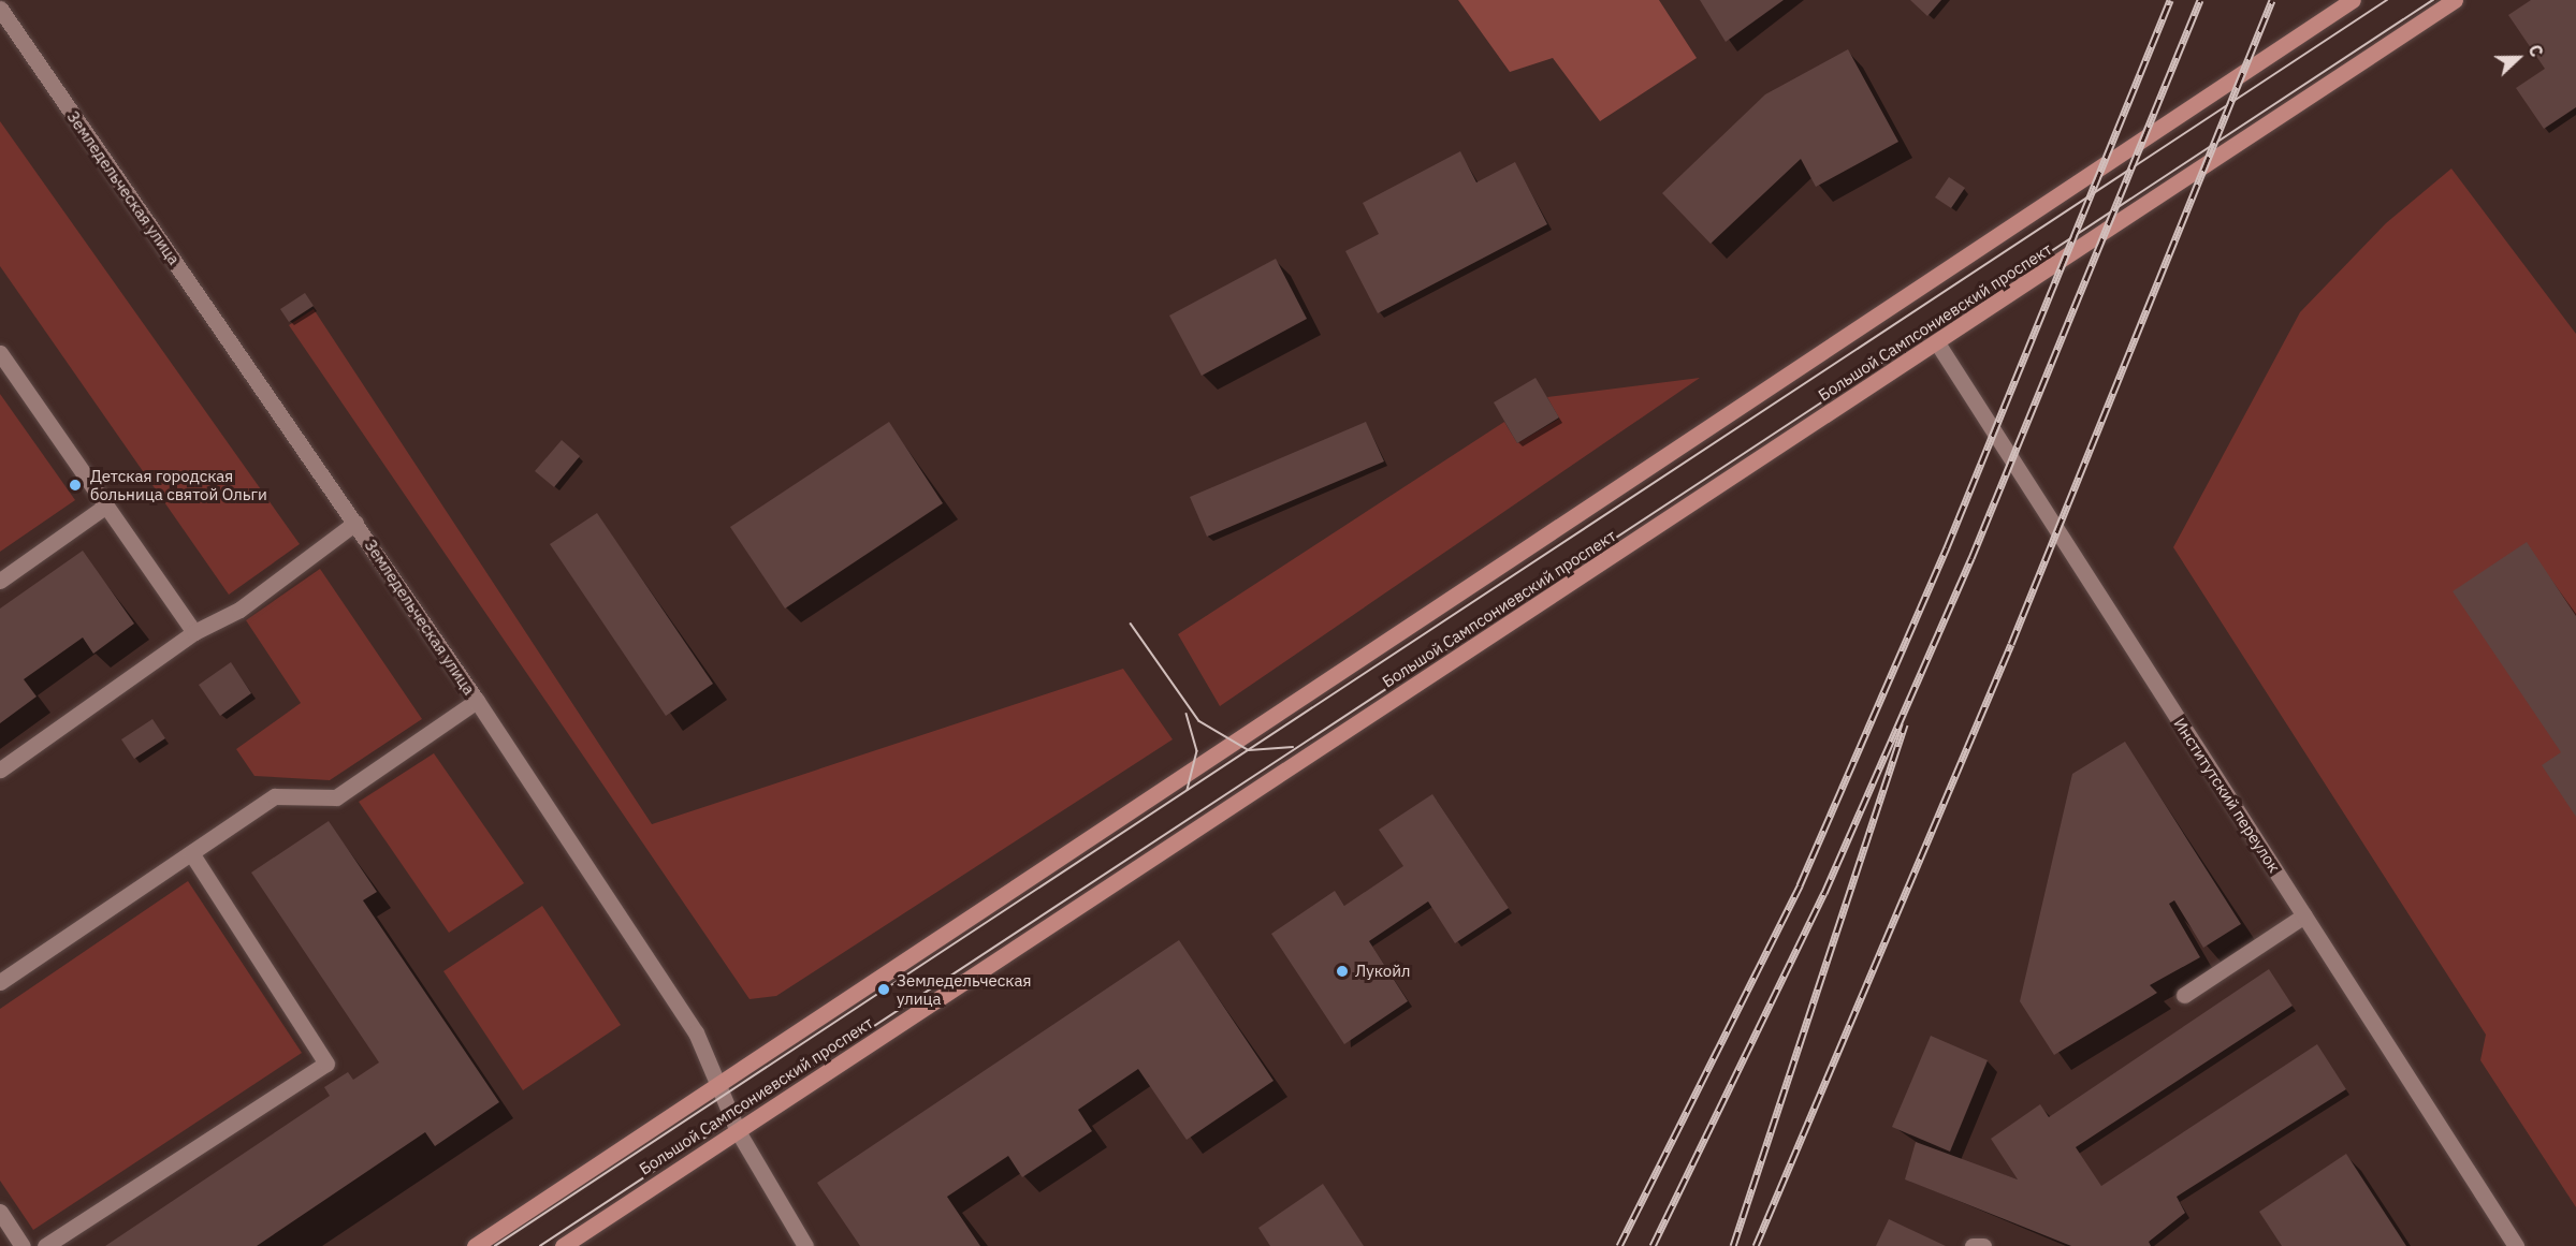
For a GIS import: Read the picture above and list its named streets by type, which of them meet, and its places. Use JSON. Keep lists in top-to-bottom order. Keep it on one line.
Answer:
{"streets":{"main road":["Большой Сампсониевский проспект"],"street":["Земледельческая улица","Институтский переулок"]},"crossings":[["Земледельческая улица","Большой Сампсониевский проспект"],["Большой Сампсониевский проспект","Институтский переулок"]],"places":["Детская городская больница святой Ольги","Лукойл","Земледельческая улица"],"north":"right"}
